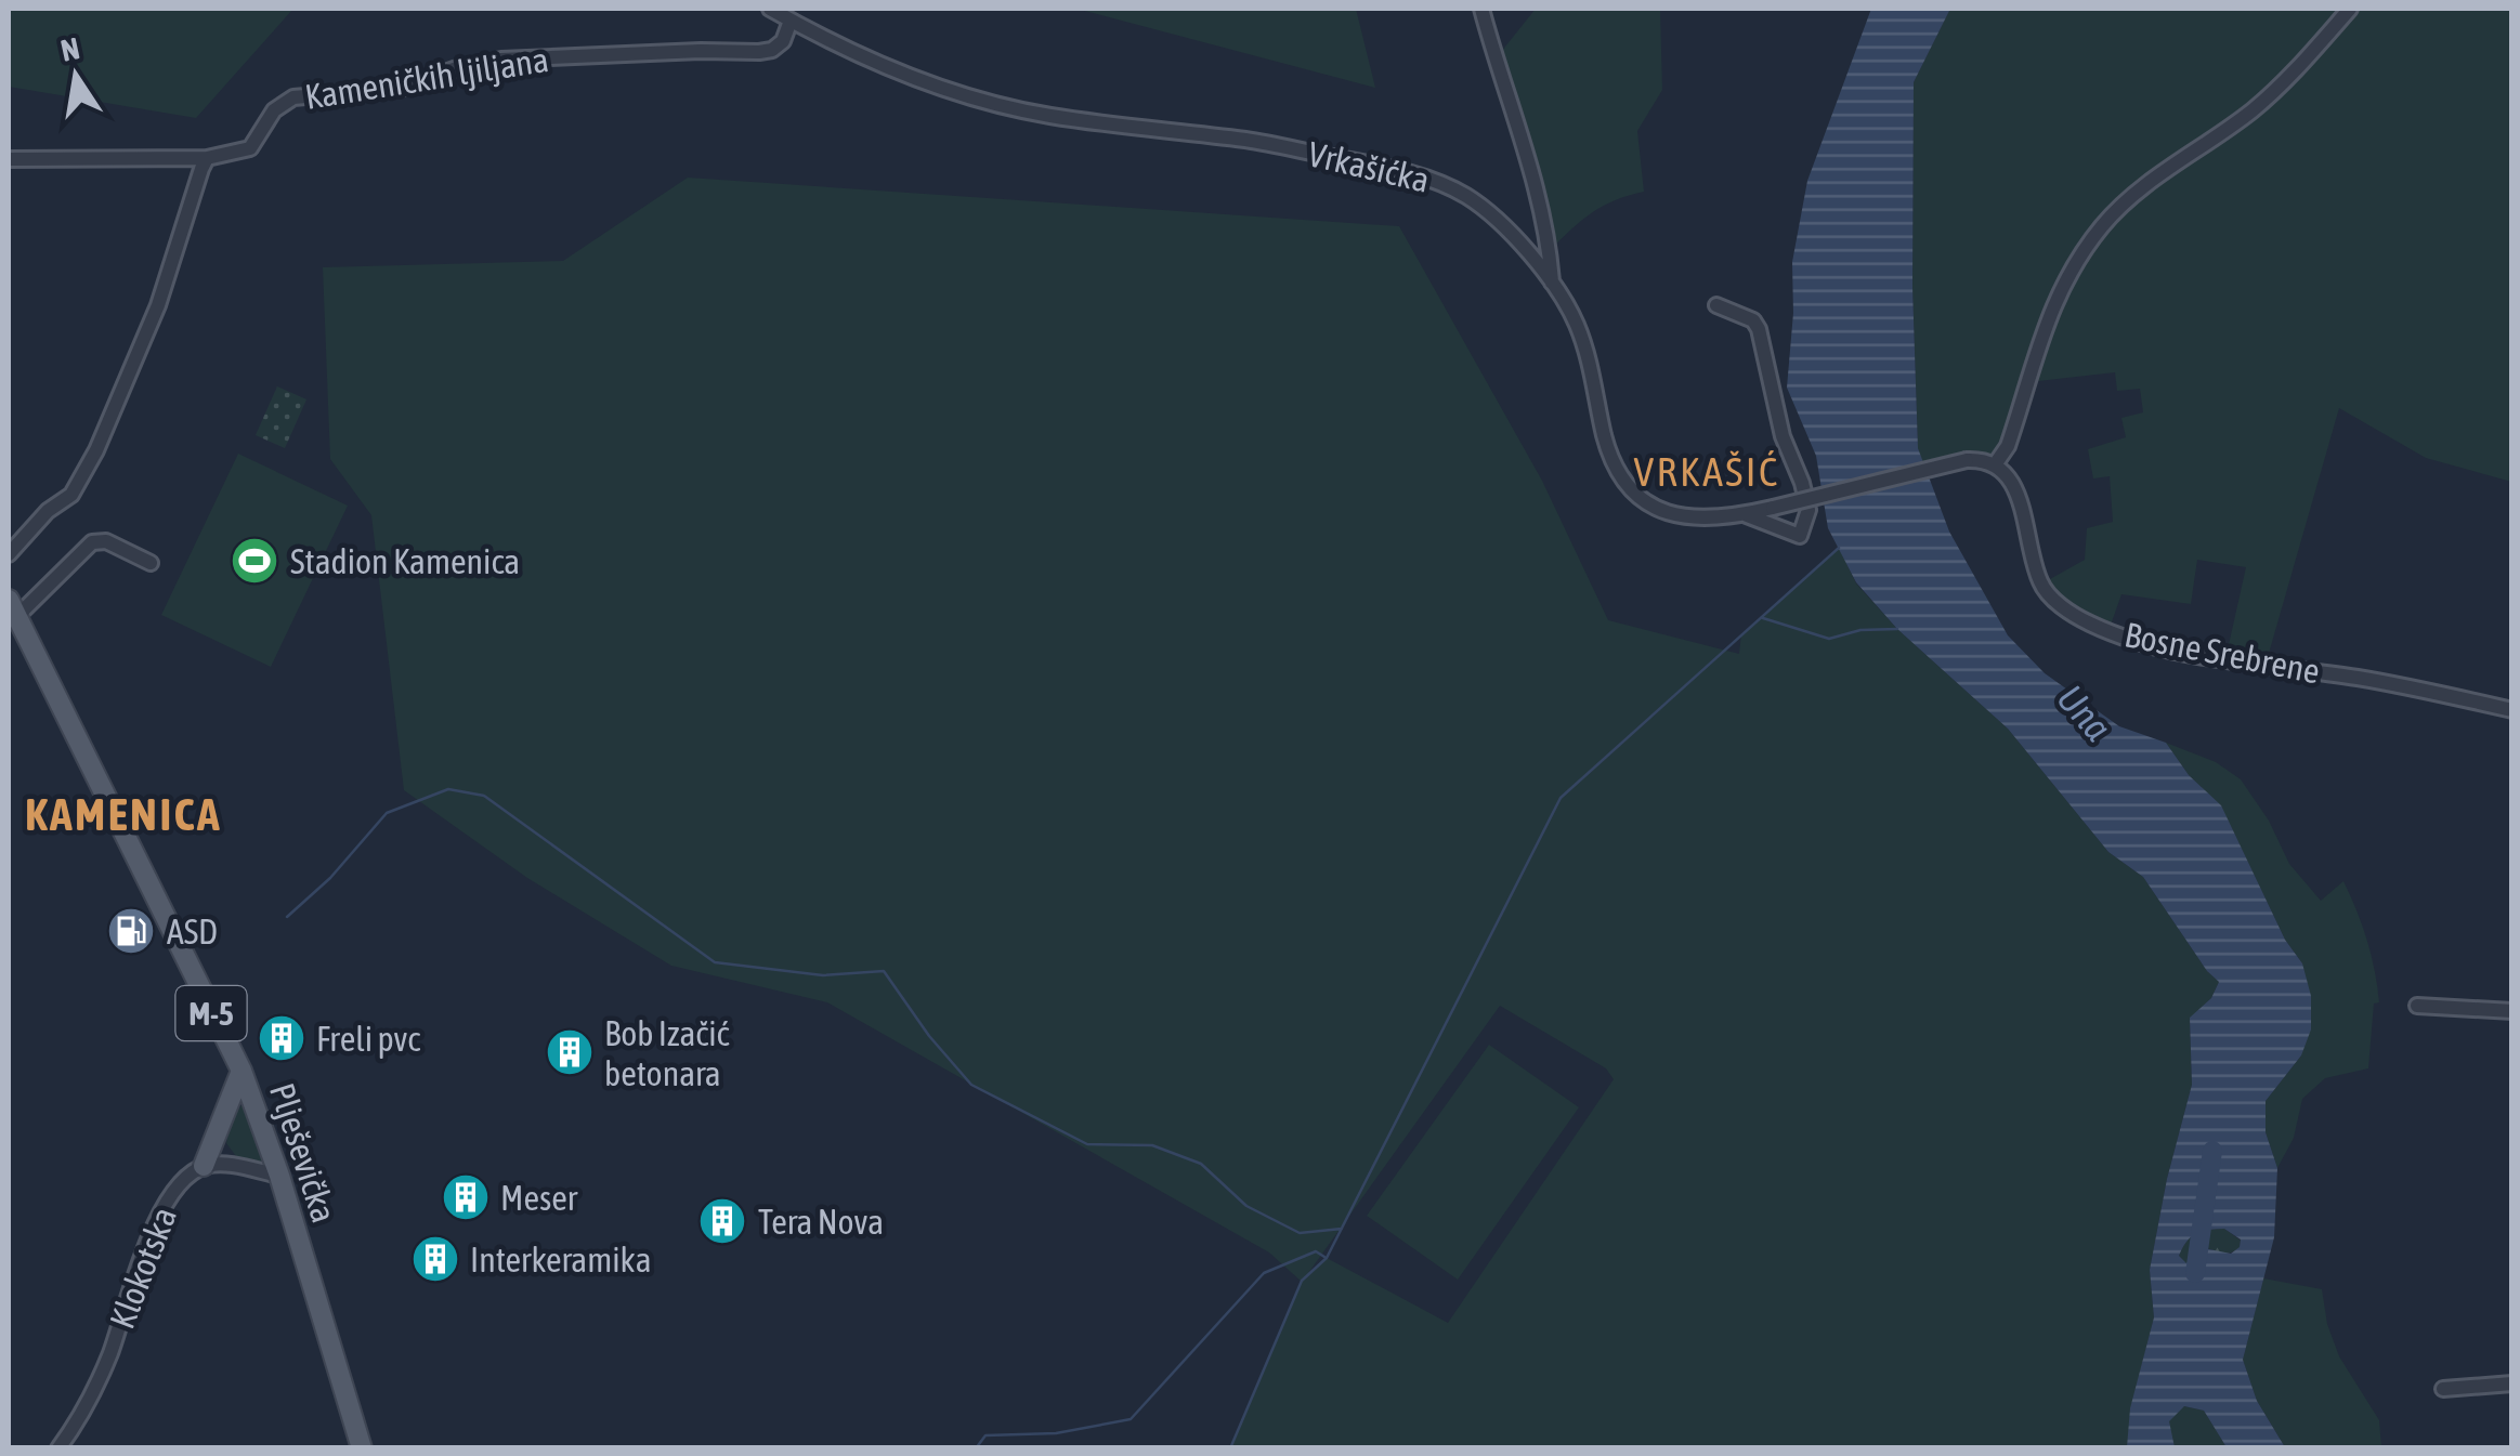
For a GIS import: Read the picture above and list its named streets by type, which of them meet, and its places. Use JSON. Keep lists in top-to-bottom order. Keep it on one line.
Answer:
{"streets":{"main road":["M-5","Plješevička"],"street":["Kameničkih ljiljana","Vrkašićka","Bosne Srebrene","Klokotska"]},"crossings":[["Kameničkih ljiljana","Vrkašićka"],["Vrkašićka","Bosne Srebrene"]],"districts":["VRKAŠIĆ","KAMENICA"],"water":["Una"],"places":{"sports":["Stadion Kamenica"],"fuel station":["ASD"],"building":["Freli pvc","Bob Izačić betonara","Meser","Tera Nova","Interkeramika"]},"north":"top"}
